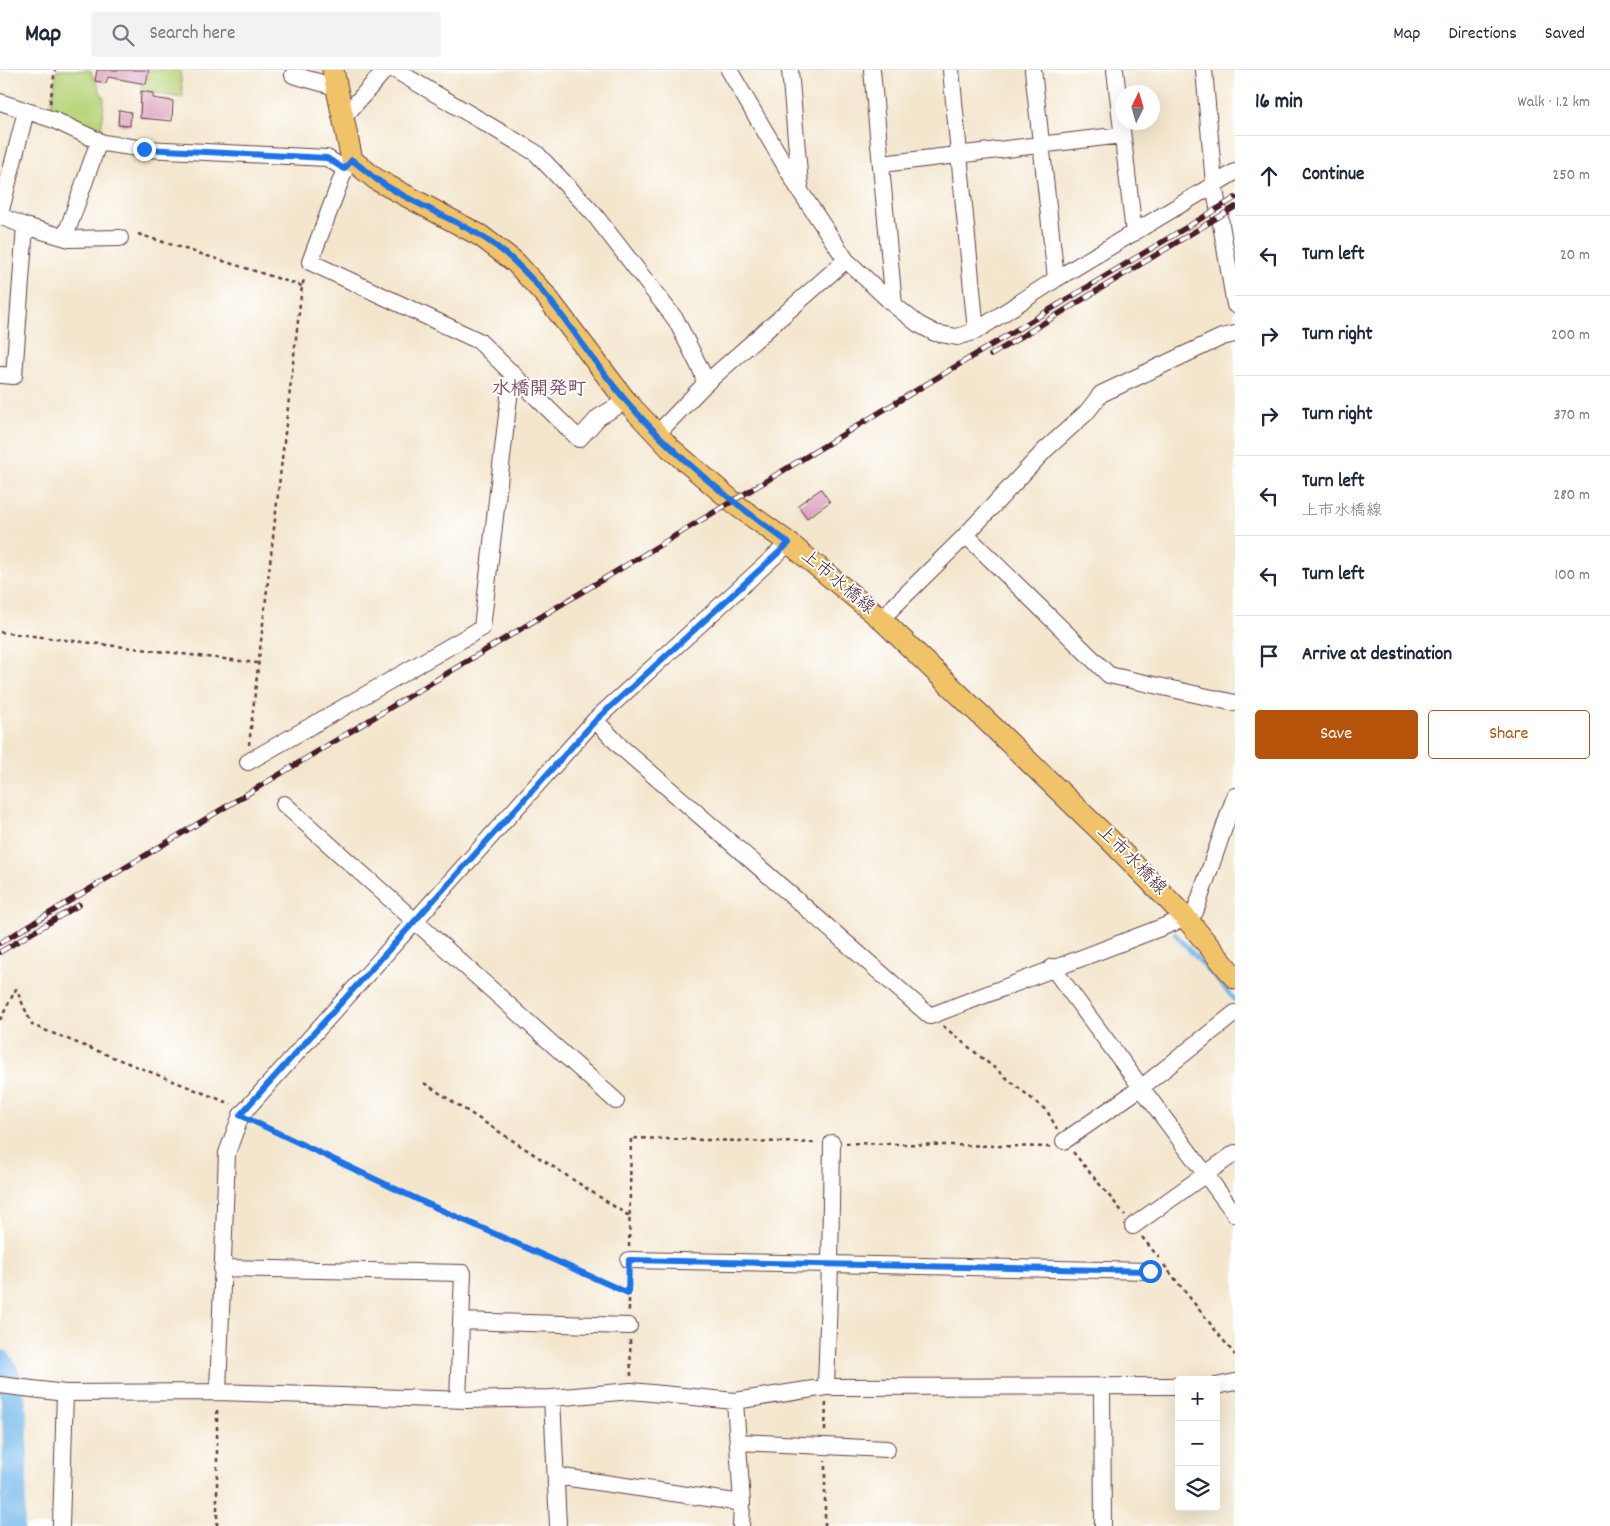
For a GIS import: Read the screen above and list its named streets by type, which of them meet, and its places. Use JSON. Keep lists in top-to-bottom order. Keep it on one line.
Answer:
{"streets":{"main road":["上市水橋線"]},"districts":["水橋開発町"],"north":"top","page":{"header":"Map","search":"Search here","nav":["Map","Directions","Saved"],"heading":["16 min","Walk · 1.2 km"],"list":[["Continue","250 m"],["Turn left","20 m"],["Turn right","200 m"],["Turn right","370 m"],["Turn left","上市水橋線","280 m"],["Turn left","100 m"],"Arrive at destination"],"buttons":["Save","Share"],"map_buttons":["+","−"]}}
